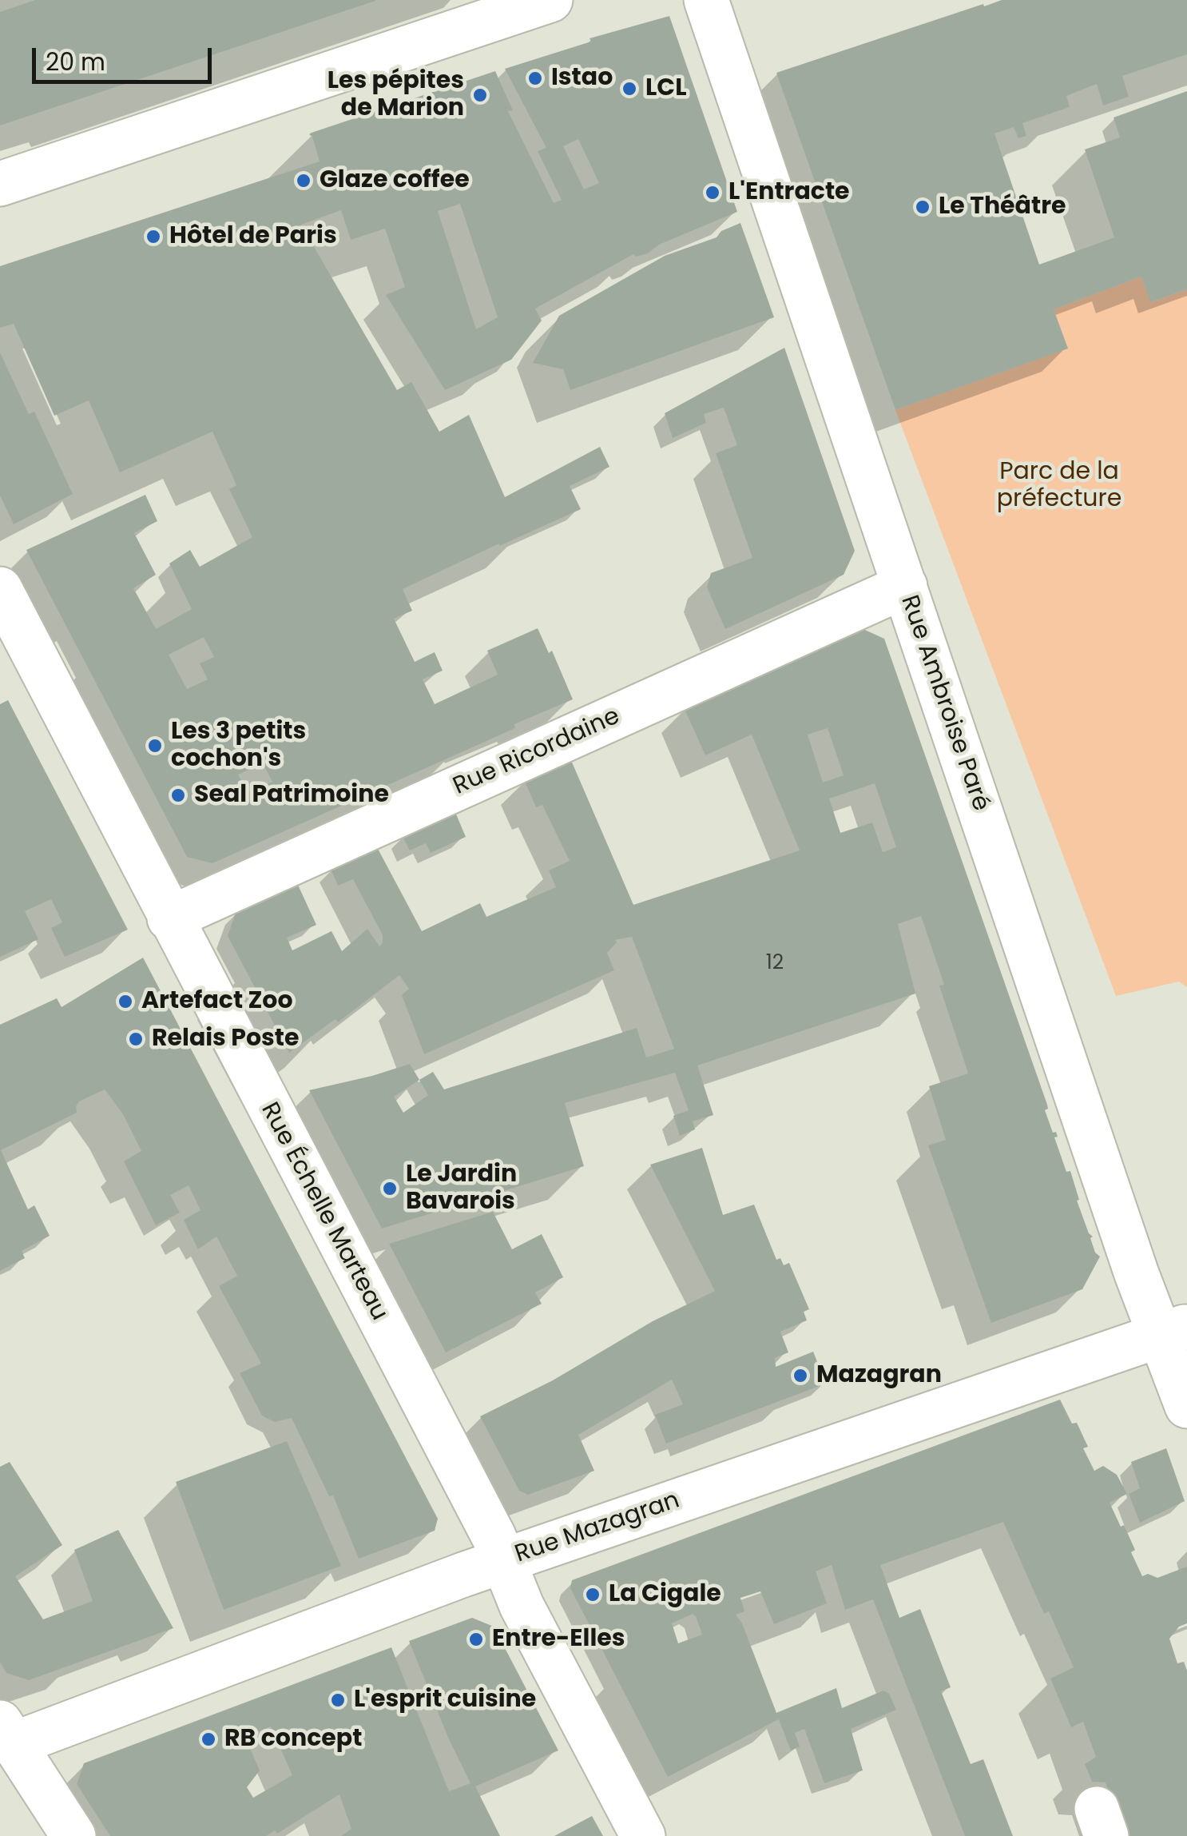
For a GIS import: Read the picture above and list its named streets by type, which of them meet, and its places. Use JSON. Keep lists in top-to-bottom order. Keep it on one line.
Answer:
{"streets":{"street":["Rue Ambroise Paré","Rue Ricordaine","Rue Échelle Marteau","Rue Mazagran"]},"crossings":[["Rue Ambroise Paré","Rue Ricordaine"],["Rue Ambroise Paré","Rue Mazagran"],["Rue Ricordaine","Rue Échelle Marteau"],["Rue Échelle Marteau","Rue Mazagran"]],"parks":["Parc de la préfecture"],"places":["Istao","LCL","Les pépites de Marion","Glaze coffee","L'Entracte","Le Théâtre","Hôtel de Paris","Les 3 petits cochon's","Seal Patrimoine","Artefact Zoo","Relais Poste","Le Jardin Bavarois","Mazagran","La Cigale","Entre-Elles","L'esprit cuisine","RB concept"],"house_numbers":["12"],"scale_bar":"20 m"}
